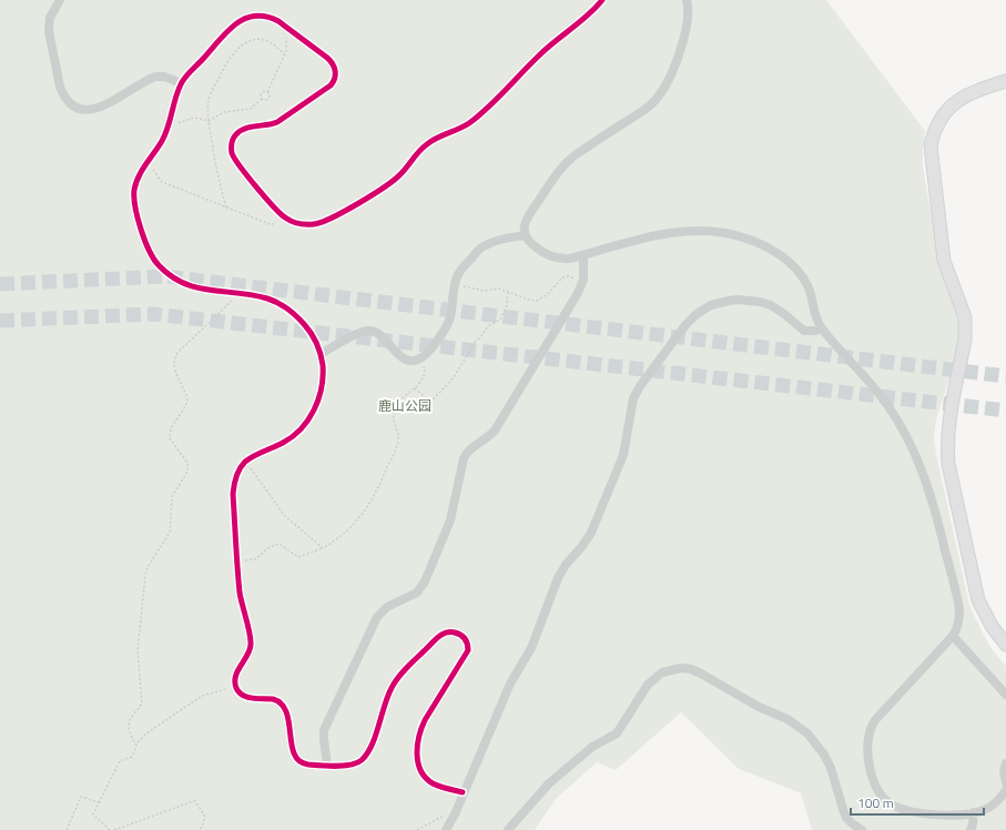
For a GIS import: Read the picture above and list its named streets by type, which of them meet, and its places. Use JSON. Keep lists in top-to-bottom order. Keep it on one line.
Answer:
{"parks":["鹿山公园"],"scale_bar":"100 m"}
